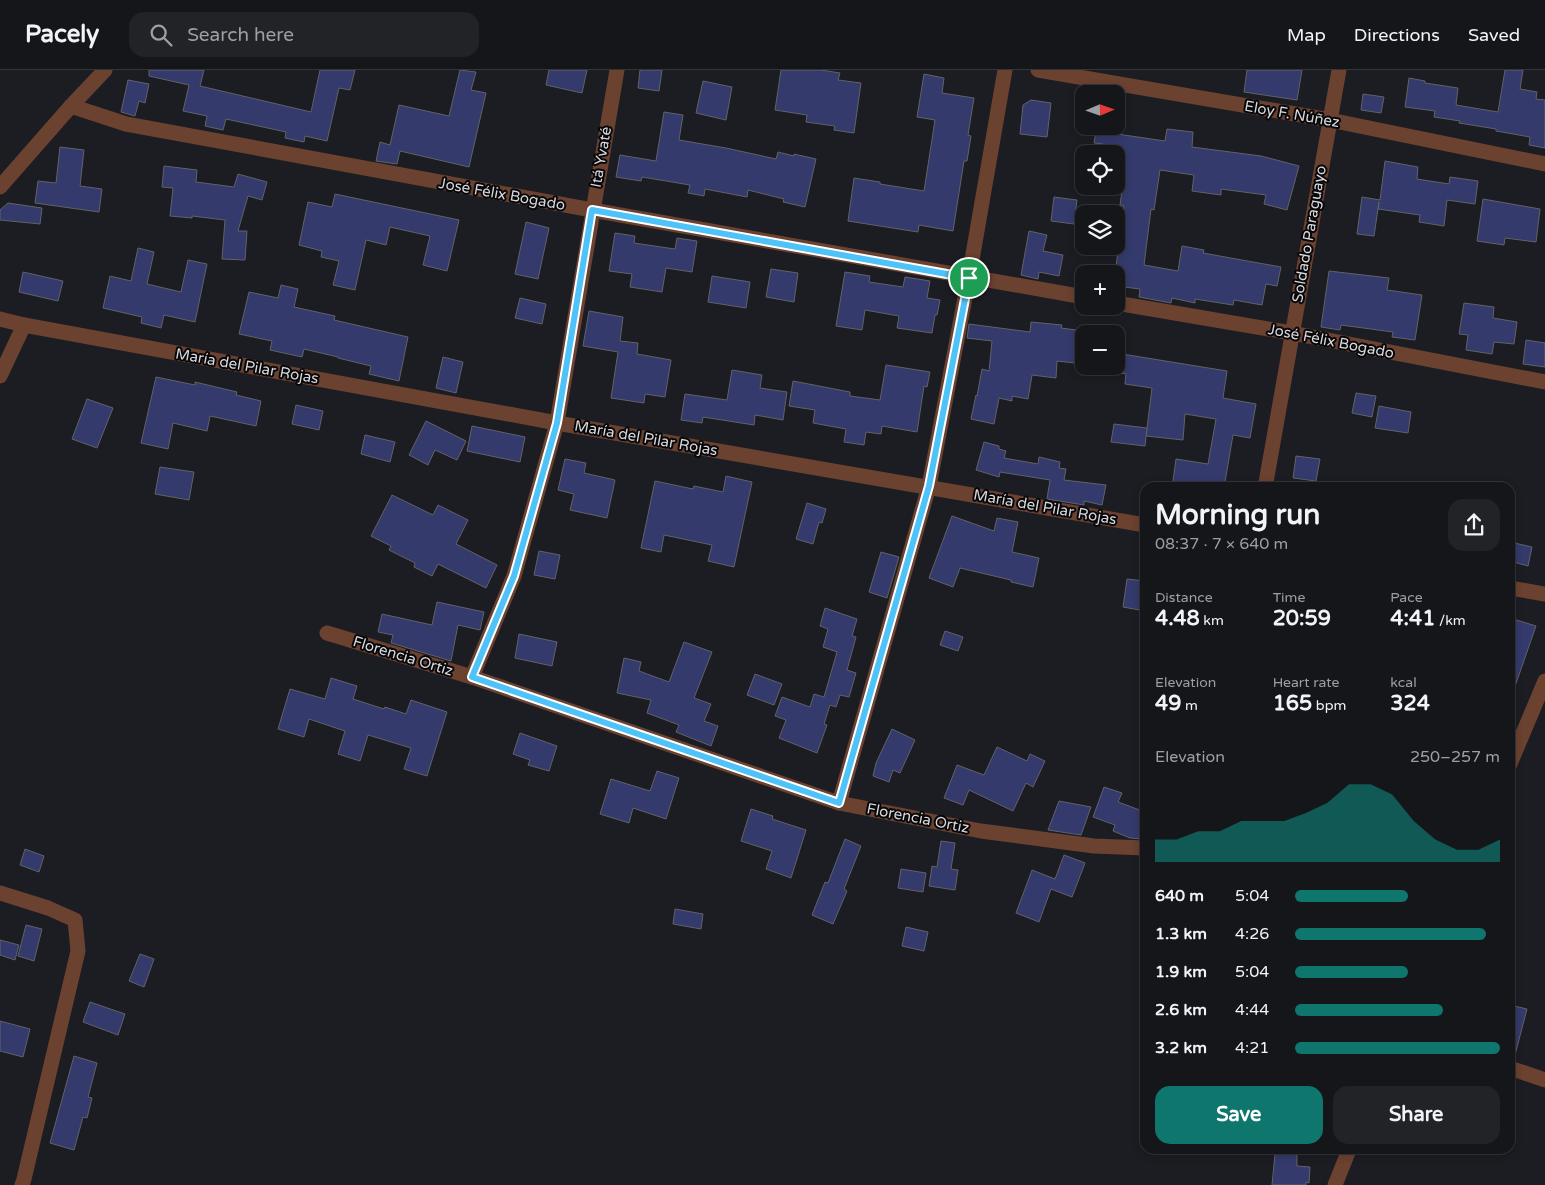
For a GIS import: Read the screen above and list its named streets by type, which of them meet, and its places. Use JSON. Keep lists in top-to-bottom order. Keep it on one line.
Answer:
{"streets":{"street":["Eloy F. Núñez","Itá Yvaté","José Félix Bogado","Soldado Paraguayo","María del Pilar Rojas","Florencia Ortiz"]},"crossings":[["Eloy F. Núñez","Soldado Paraguayo"],["Itá Yvaté","José Félix Bogado"],["Itá Yvaté","María del Pilar Rojas"],["Itá Yvaté","Florencia Ortiz"],["José Félix Bogado","Soldado Paraguayo"]],"north":"right","page":{"header":"Pacely","search":"Search here","nav":["Map","Directions","Saved"],"map_buttons":["+","−"],"heading":["Morning run","08:37 · 7 × 640 m"],"stats":[["Distance","4.48 km"],["Time","20:59"],["Pace","4:41 /km"],["Elevation","49 m"],["Heart rate","165 bpm"],["kcal","324"]],"chart":["Elevation","250–257 m"],"list":[{"name":"640 m","note":"5:04"},{"name":"1.3 km","note":"4:26"},{"name":"1.9 km","note":"5:04"},{"name":"2.6 km","note":"4:44"},{"name":"3.2 km","note":"4:21"}],"buttons":["Save","Share"]}}
